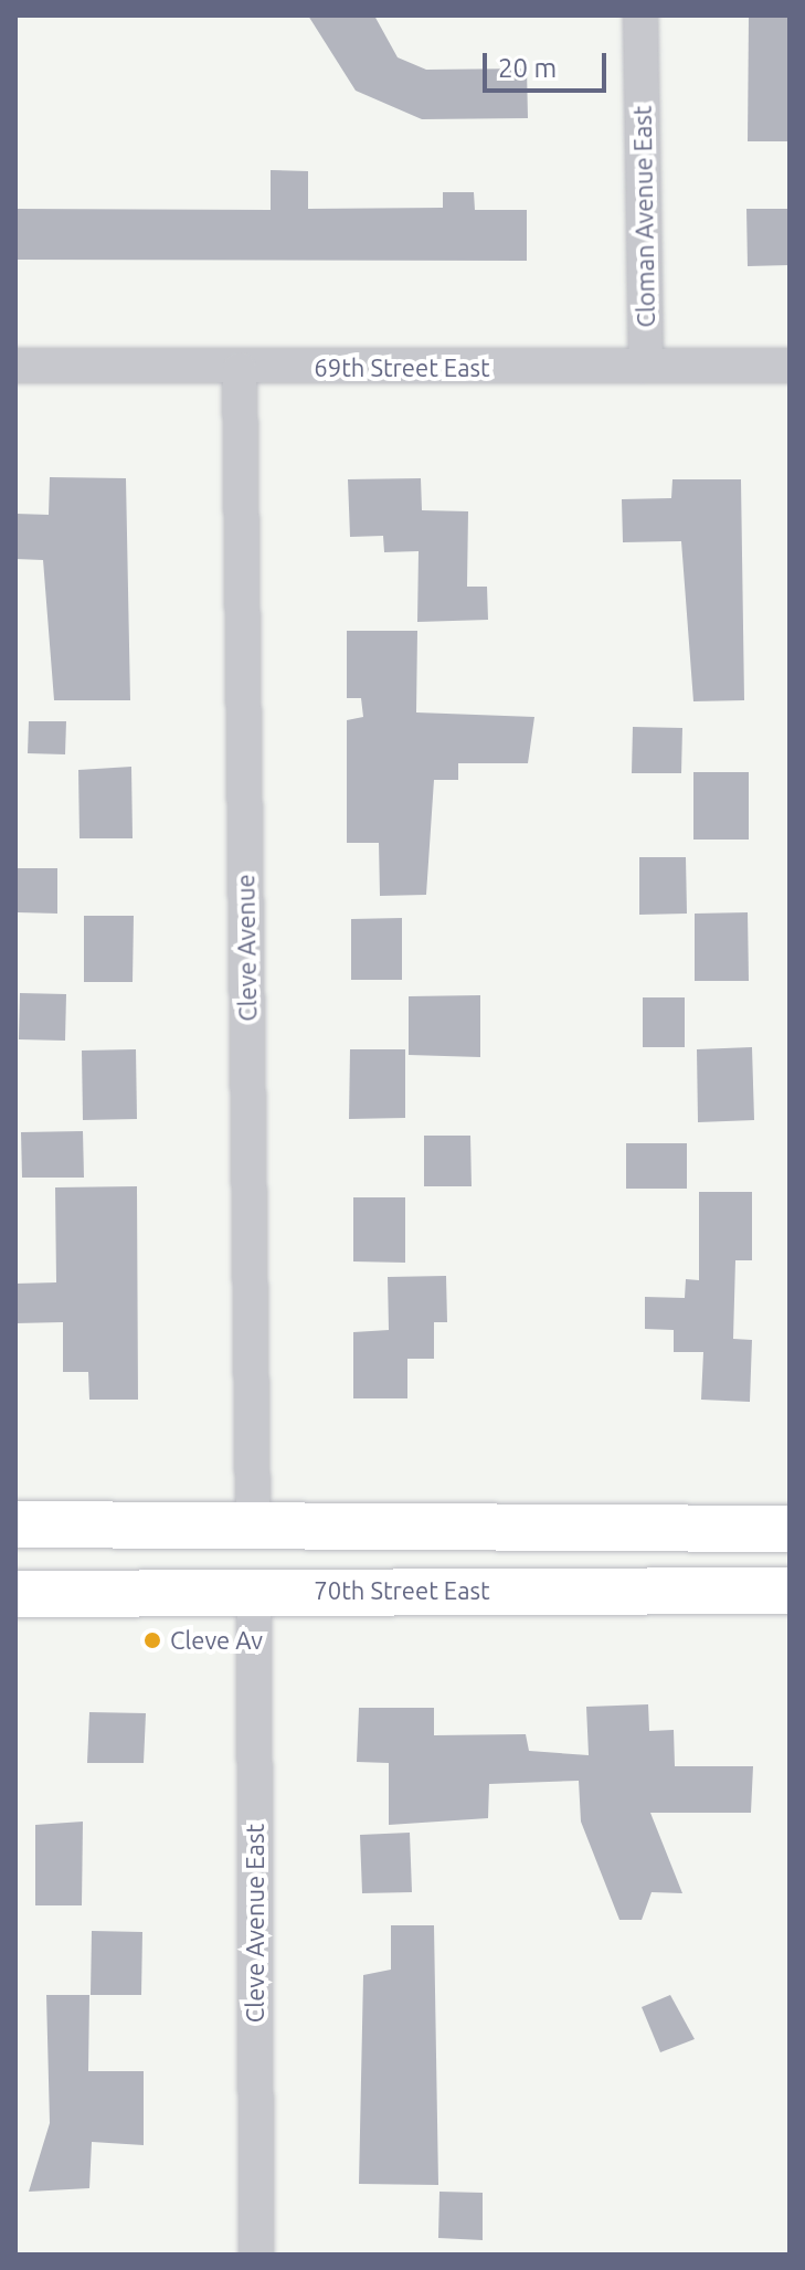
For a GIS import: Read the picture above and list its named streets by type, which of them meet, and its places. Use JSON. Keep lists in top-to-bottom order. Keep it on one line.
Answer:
{"streets":{"main road":["70th Street East"],"street":["Cloman Avenue East","69th Street East","Cleve Avenue","Cleve Avenue East"]},"crossings":[["Cloman Avenue East","69th Street East"],["69th Street East","Cleve Avenue"],["70th Street East","Cleve Avenue East"]],"places":["Cleve Av"],"scale_bar":"20 m"}
